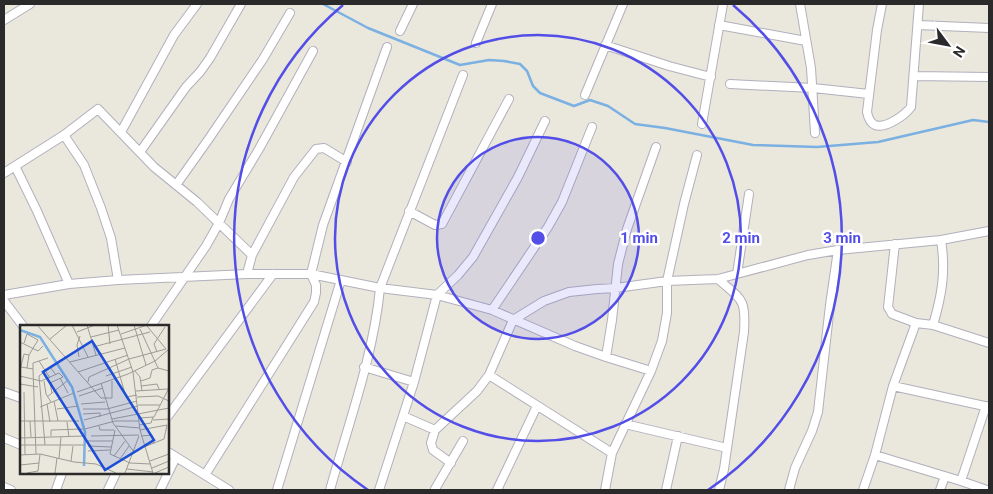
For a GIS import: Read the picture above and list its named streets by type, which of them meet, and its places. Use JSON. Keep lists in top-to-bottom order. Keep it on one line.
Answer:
{"north":"bottom right","rings":["1 min","2 min","3 min"]}
